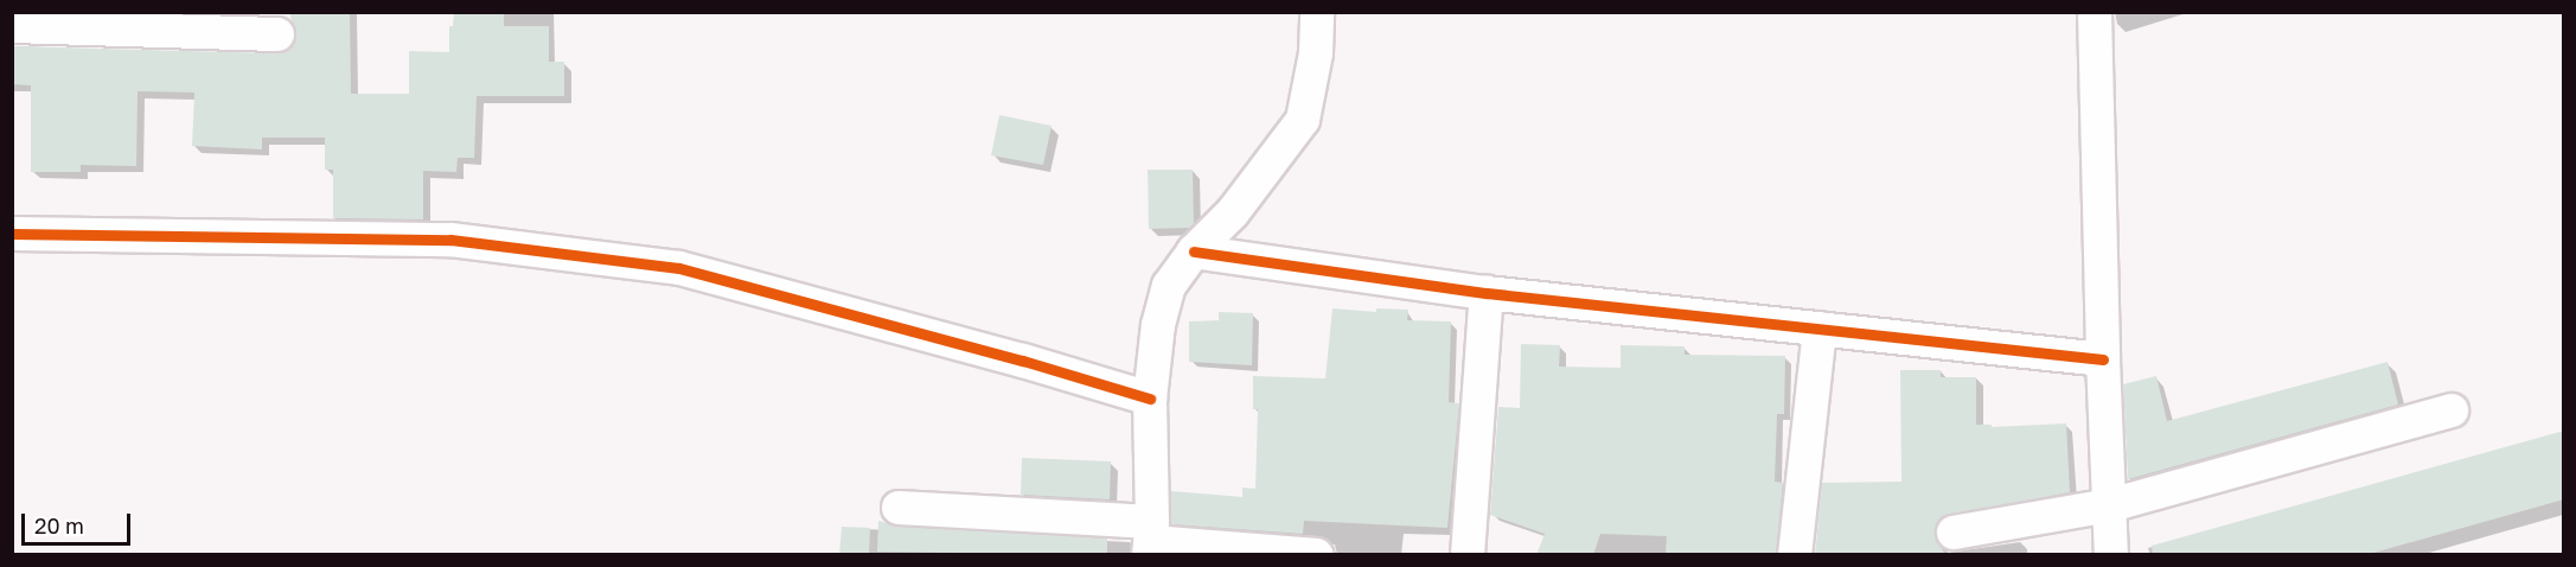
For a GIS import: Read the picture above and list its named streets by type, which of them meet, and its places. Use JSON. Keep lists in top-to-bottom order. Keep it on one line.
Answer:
{"scale_bar":"20 m"}
